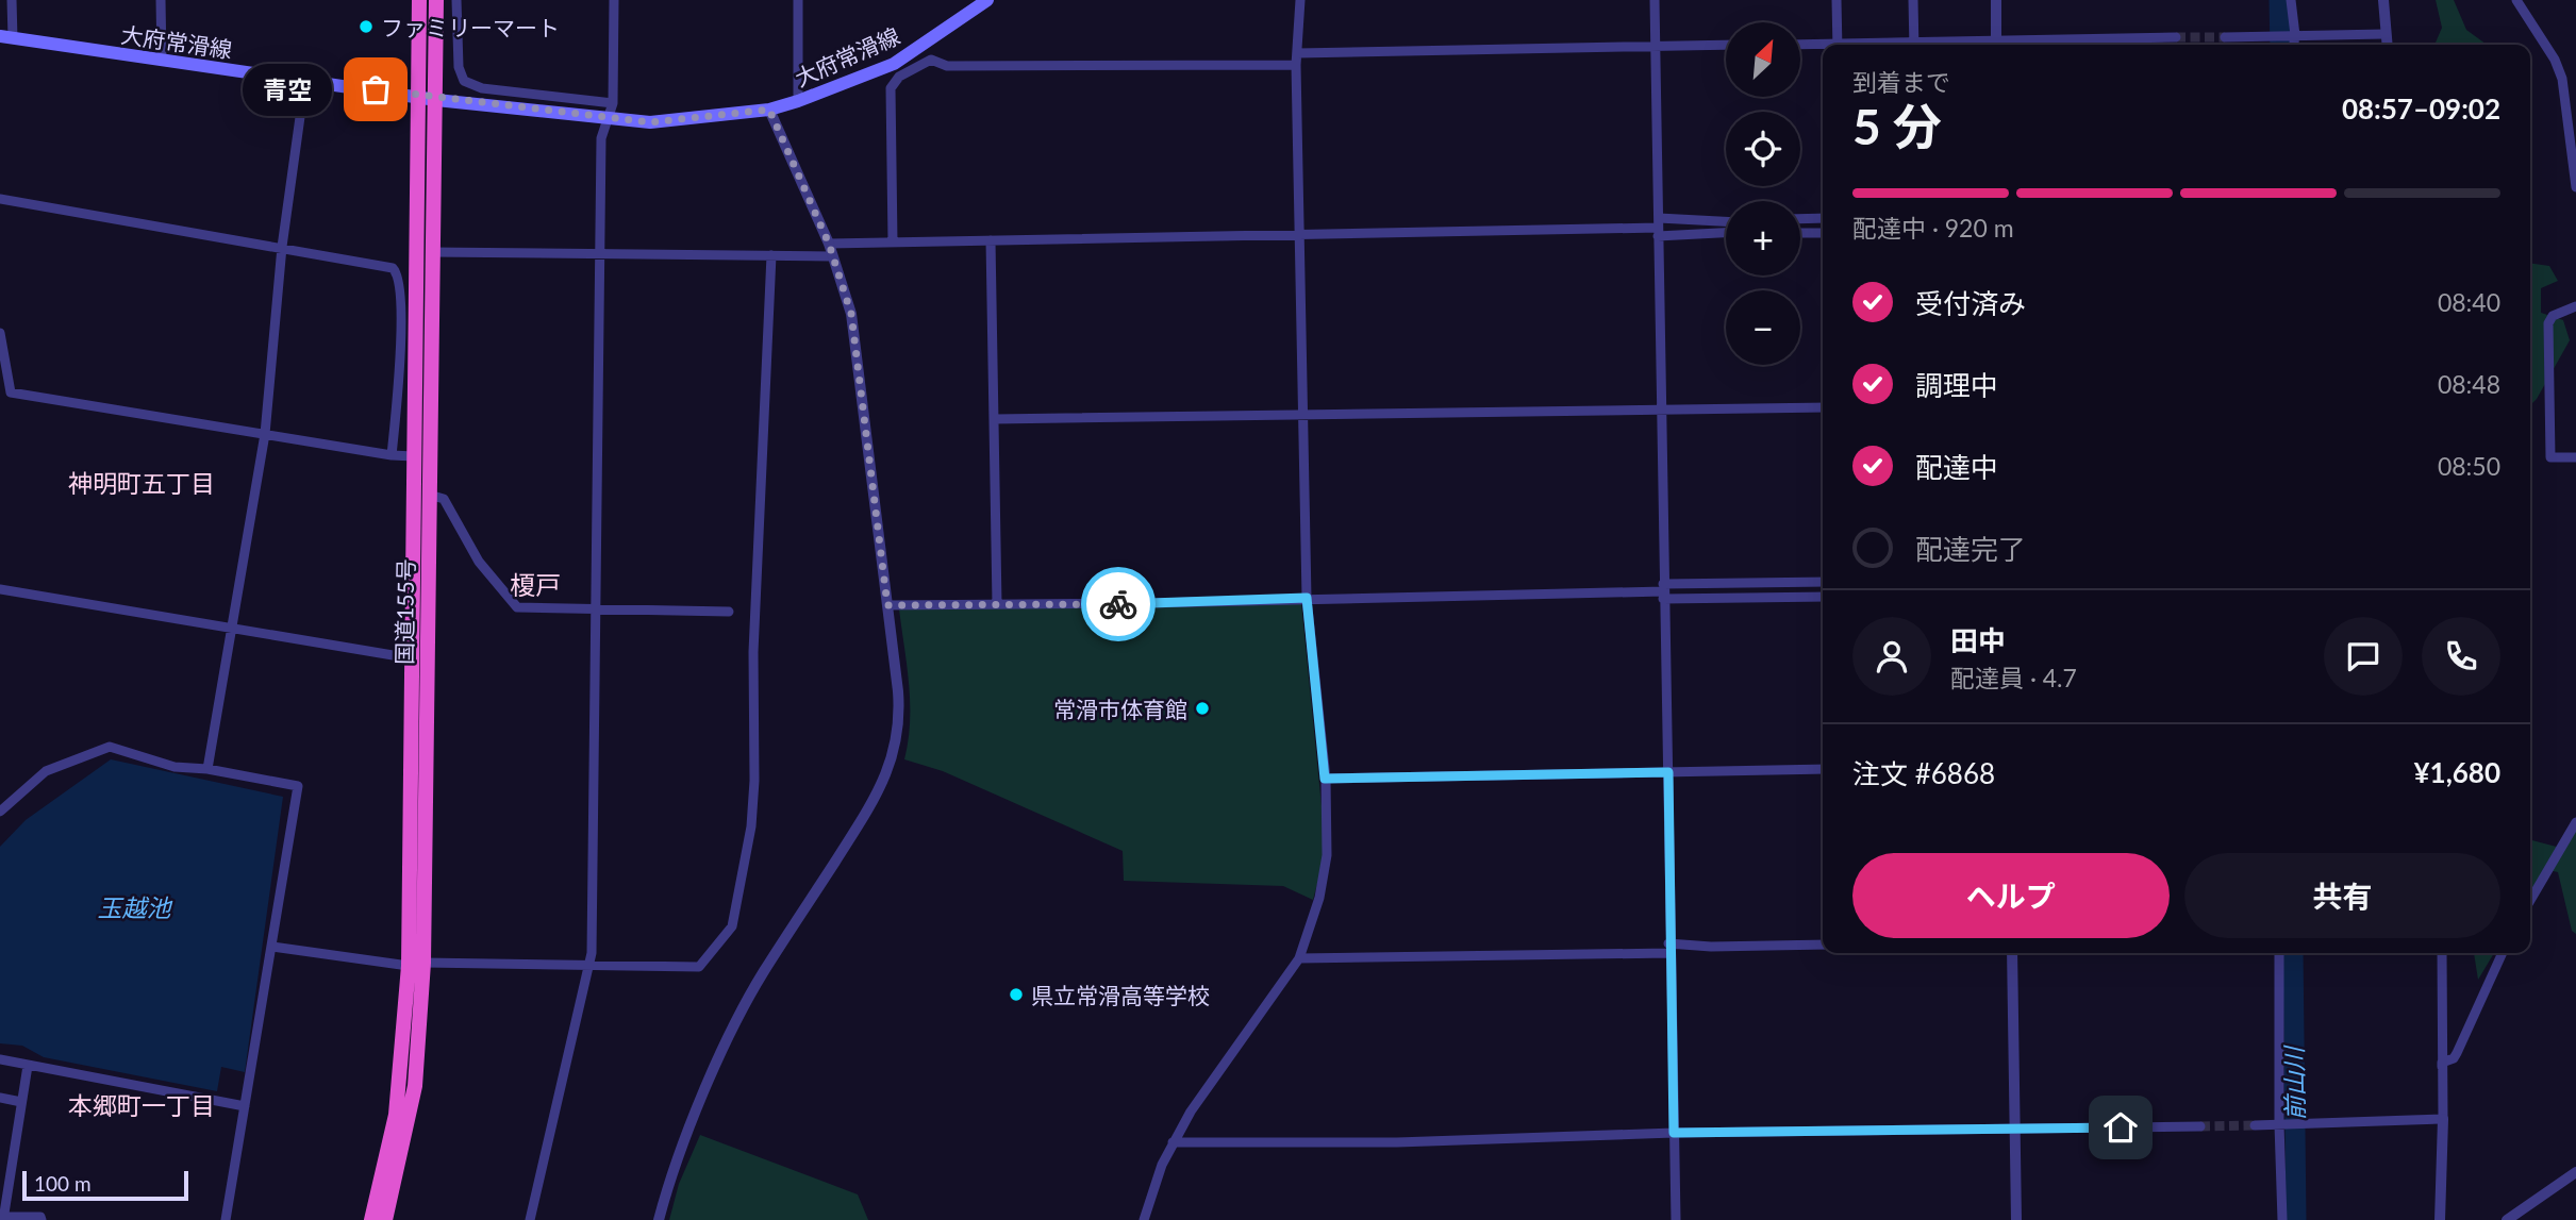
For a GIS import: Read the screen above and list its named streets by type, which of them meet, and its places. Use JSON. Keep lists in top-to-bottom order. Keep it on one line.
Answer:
{"streets":{"highway":["国道155号"],"main road":["大府常滑線"]},"crossings":[["大府常滑線","国道155号"]],"districts":["神明町五丁目","榎戸","本郷町一丁目"],"water":["玉越池","前山川"],"places":["ファミリーマート","青空","常滑市体育館","県立常滑高等学校"],"scale_bar":"100 m","north":"top right","page":{"map_buttons":["+","−"],"heading":["5 分","到着まで","08:57–09:02"],"panel":["田中","配達員 · 4.7","注文 #6868","¥1,680"],"bubble":"青空","bar":"配達中 · 920 m","list":[["受付済み","08:40"],["調理中","08:48"],["配達中","08:50"],"配達完了"],"buttons":["ヘルプ","共有"],"scale":"100 m"}}
